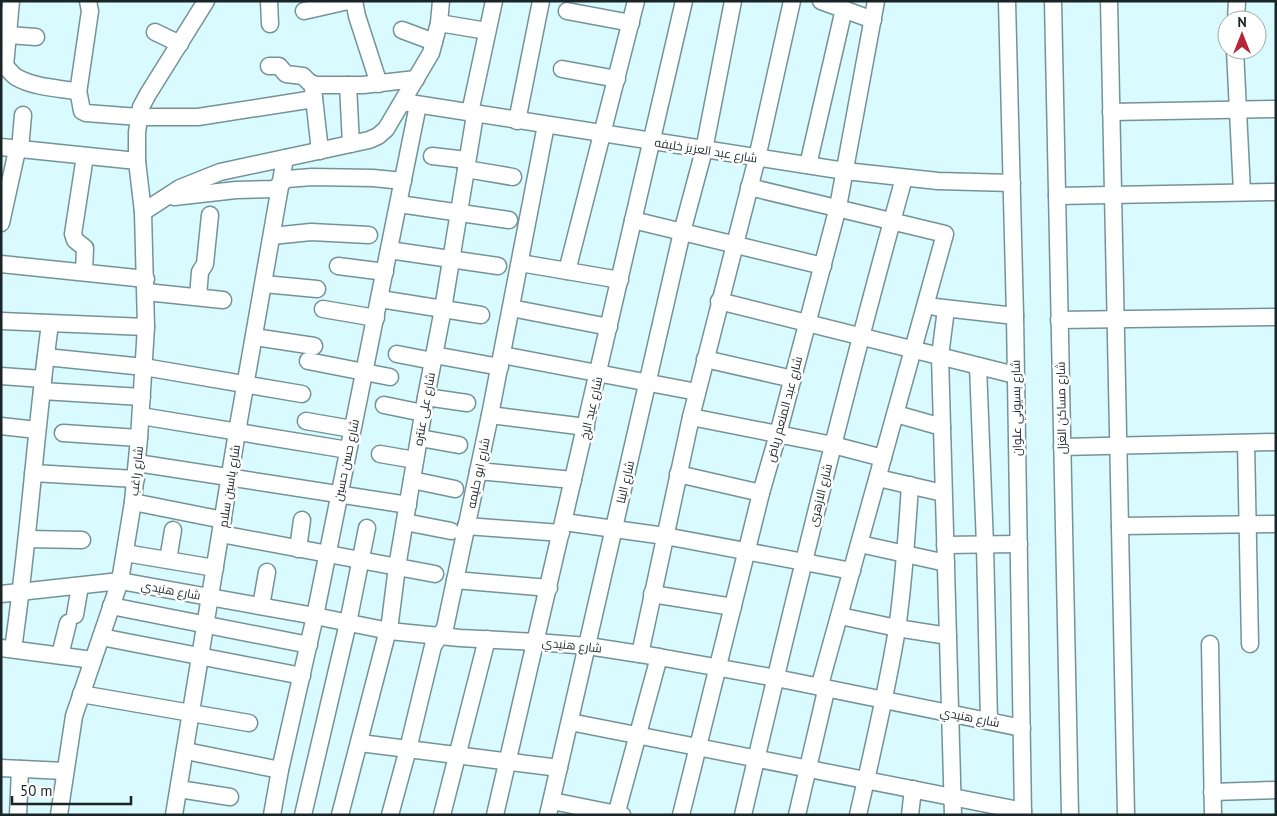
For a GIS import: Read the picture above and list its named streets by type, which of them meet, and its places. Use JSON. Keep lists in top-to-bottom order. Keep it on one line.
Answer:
{"streets":{"street":["شارع عبد العزيز خليفه","شارع عيد الرخ","شارع بسيوني علوان","شارع مساكن الغزل","شارع على عنتره","شارع عبد المنعم رياض","شارع حسن حسين","شارع راغب","شارع ابو حليمه","شارع البنا","شارع ياسين سلام","شارع الازهرى","شارع هنيدي"]},"crossings":[["شارع عبد العزيز خليفه","شارع عيد الرخ"],["شارع عبد العزيز خليفه","شارع بسيوني علوان"],["شارع عبد العزيز خليفه","شارع على عنتره"],["شارع عبد العزيز خليفه","شارع عبد المنعم رياض"],["شارع عبد العزيز خليفه","شارع حسن حسين"],["شارع عبد العزيز خليفه","شارع ابو حليمه"],["شارع عبد العزيز خليفه","شارع البنا"],["شارع عبد العزيز خليفه","شارع الازهرى"],["شارع عيد الرخ","شارع هنيدي"],["شارع بسيوني علوان","شارع هنيدي"],["شارع على عنتره","شارع هنيدي"],["شارع عبد المنعم رياض","شارع هنيدي"],["شارع حسن حسين","شارع هنيدي"],["شارع راغب","شارع هنيدي"],["شارع ابو حليمه","شارع هنيدي"],["شارع البنا","شارع هنيدي"],["شارع ياسين سلام","شارع هنيدي"],["شارع الازهرى","شارع هنيدي"]],"scale_bar":"50 m","north":"top"}
